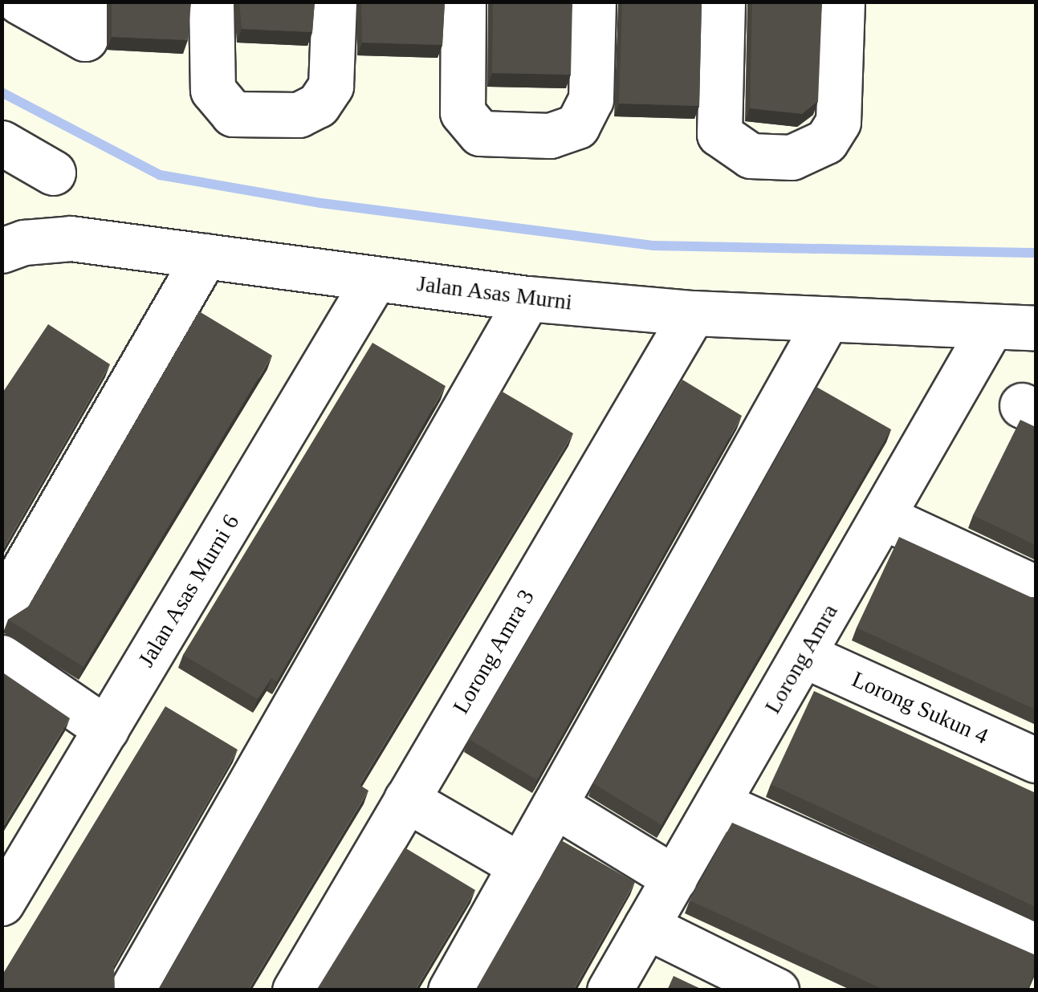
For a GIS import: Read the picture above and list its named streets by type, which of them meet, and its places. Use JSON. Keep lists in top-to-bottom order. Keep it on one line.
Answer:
{"streets":{"street":["Jalan Asas Murni","Jalan Asas Murni 6","Lorong Amra 3","Lorong Amra","Lorong Sukun 4"]},"crossings":[["Jalan Asas Murni","Jalan Asas Murni 6"],["Jalan Asas Murni","Lorong Amra 3"],["Jalan Asas Murni","Lorong Amra"],["Lorong Amra","Lorong Sukun 4"]]}
